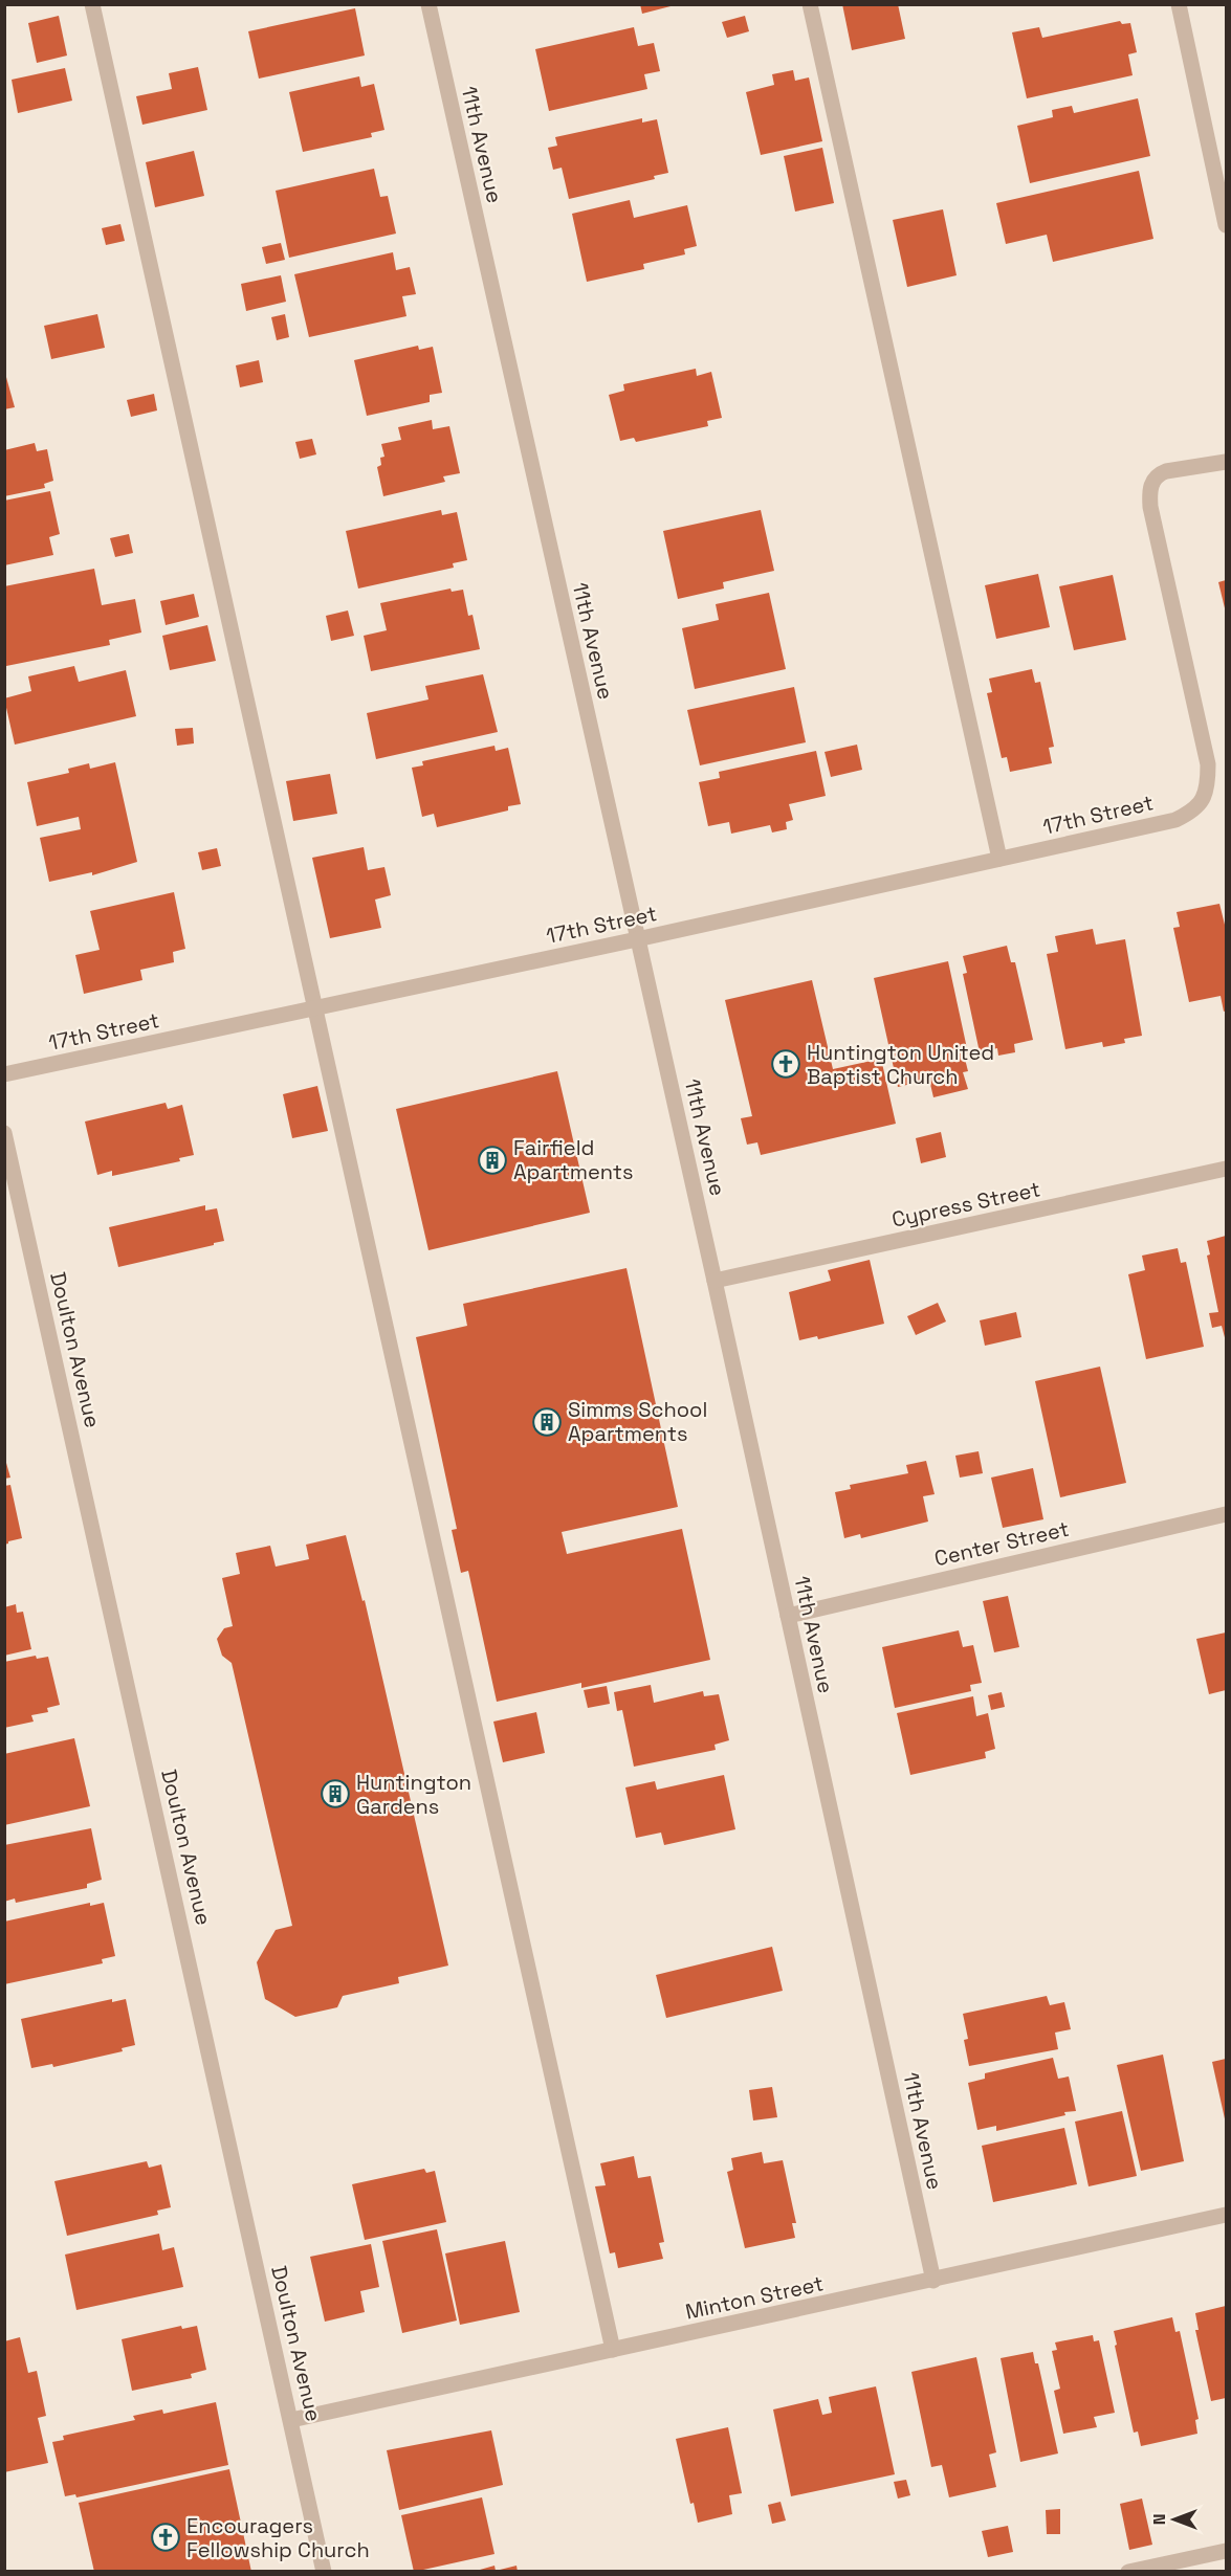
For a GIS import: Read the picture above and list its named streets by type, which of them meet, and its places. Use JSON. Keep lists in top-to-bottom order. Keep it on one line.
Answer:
{"streets":{"street":["11th Avenue","17th Street","Cypress Street","Doulton Avenue","Center Street","Minton Street"]},"crossings":[["11th Avenue","17th Street"],["11th Avenue","Cypress Street"],["11th Avenue","Center Street"],["11th Avenue","Minton Street"],["Doulton Avenue","Minton Street"]],"places":{"church":["Huntington United Baptist Church","Encouragers Fellowship Church"],"building":["Fairfield Apartments","Simms School Apartments","Huntington Gardens"]},"north":"left"}
